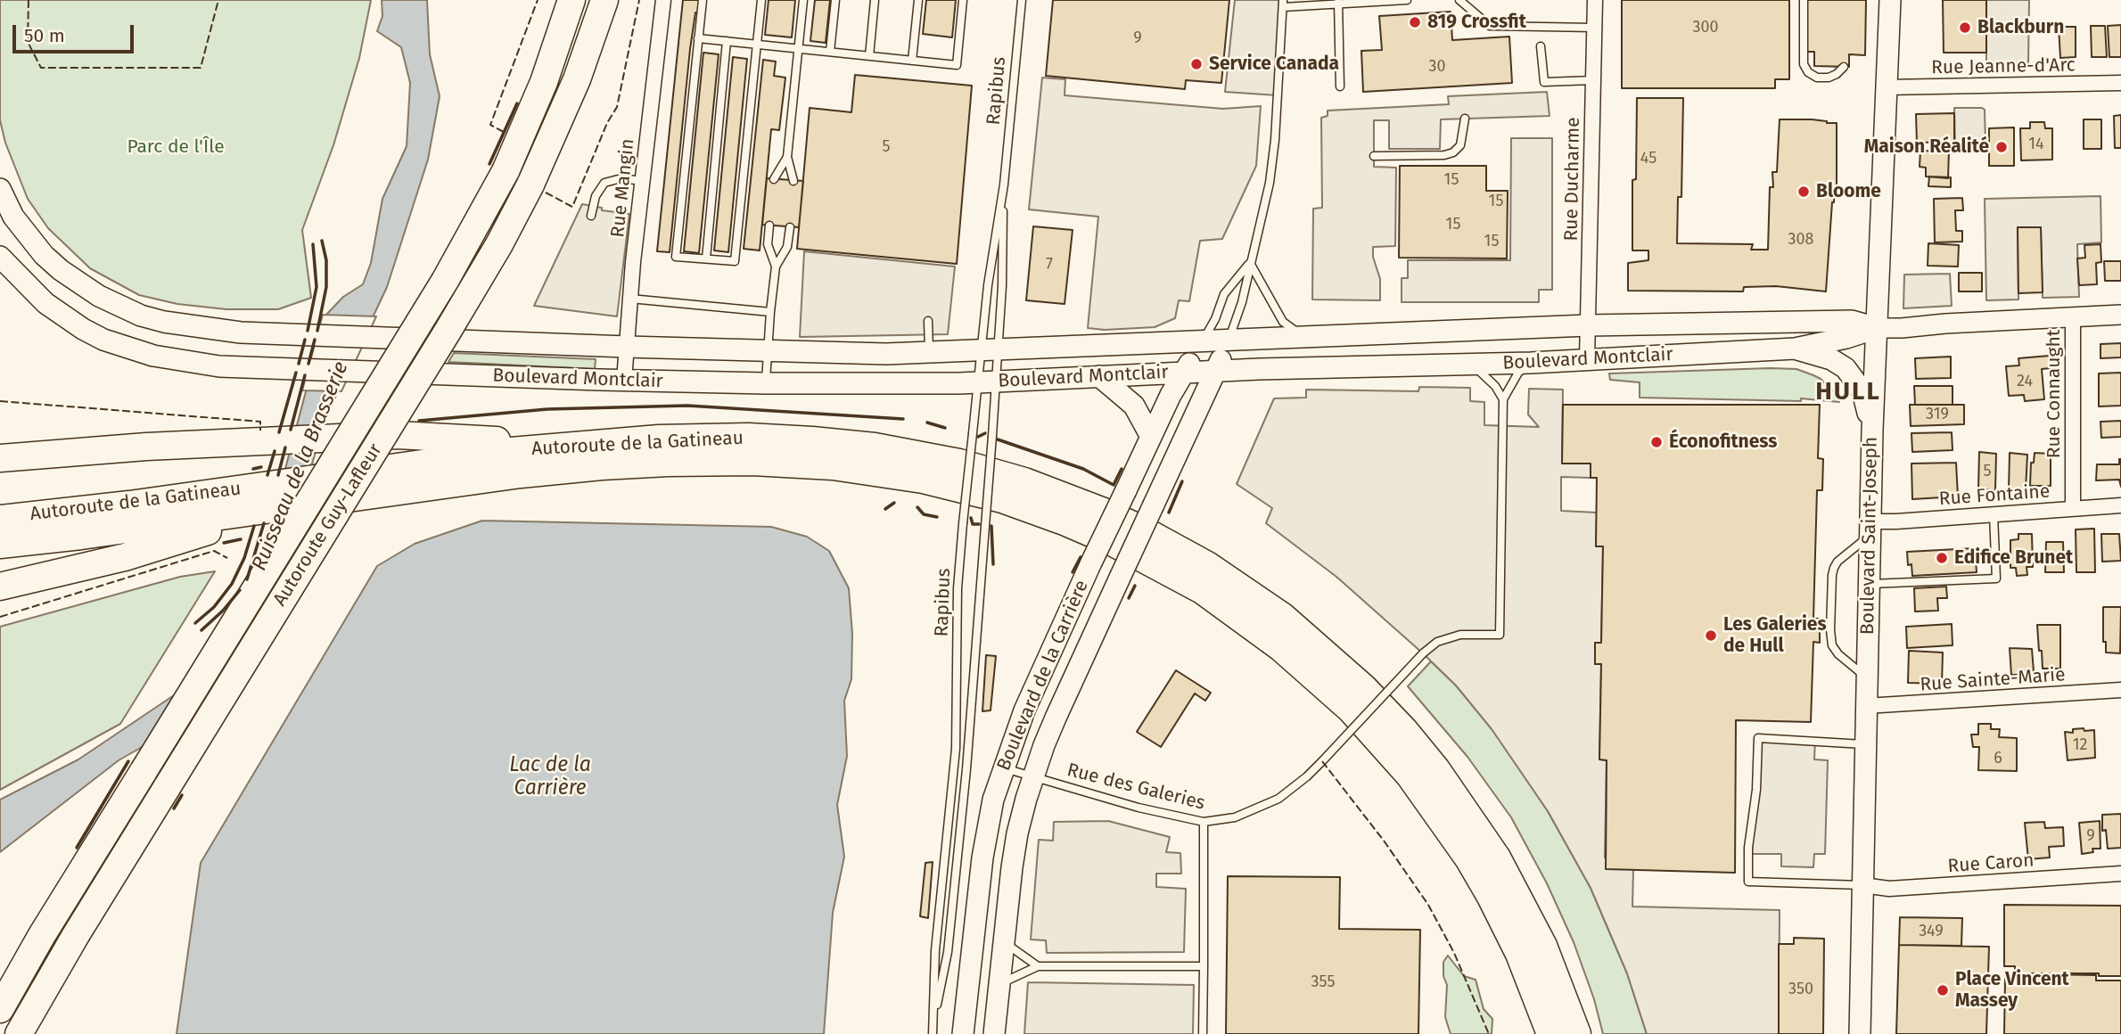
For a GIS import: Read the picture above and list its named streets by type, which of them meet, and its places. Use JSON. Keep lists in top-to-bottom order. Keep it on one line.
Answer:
{"streets":{"highway":["Autoroute de la Gatineau","Autoroute Guy-Lafleur"],"main road":["Boulevard Montclair","Boulevard Saint-Joseph","Boulevard de la Carrière"],"street":["Rue Jeanne-d'Arc","Rue Ducharme","Rue Mangin","Rue Connaught","Rue Fontaine","Rue Sainte-Marie","Rue Caron"],"lane":["Rapibus","Rue des Galeries"]},"crossings":[["Rue Jeanne-d'Arc","Boulevard Saint-Joseph"],["Rapibus","Boulevard Montclair"],["Rue Ducharme","Boulevard Montclair"],["Rue Mangin","Boulevard Montclair"],["Boulevard Montclair","Rue Connaught"],["Boulevard Montclair","Boulevard Saint-Joseph"],["Boulevard Montclair","Boulevard de la Carrière"],["Rue Connaught","Rue Fontaine"],["Rue Fontaine","Boulevard Saint-Joseph"],["Boulevard Saint-Joseph","Rue Sainte-Marie"],["Boulevard Saint-Joseph","Rue Caron"],["Boulevard de la Carrière","Rue des Galeries"]],"districts":["HULL"],"water":["Ruisseau de la Brasserie","Lac de la Carrière"],"parks":["Parc de l'Île"],"places":["819 Crossfit","Blackburn","Service Canada","Maison Réalité","Bloome","Éconofitness","Edifice Brunet","Les Galeries de Hull","Place Vincent Massey"],"house_numbers":["300","9","30","14","5","45","15","15","15","308","15","7","24","319","5","12","6","9","349","355","350"],"scale_bar":"50 m"}
